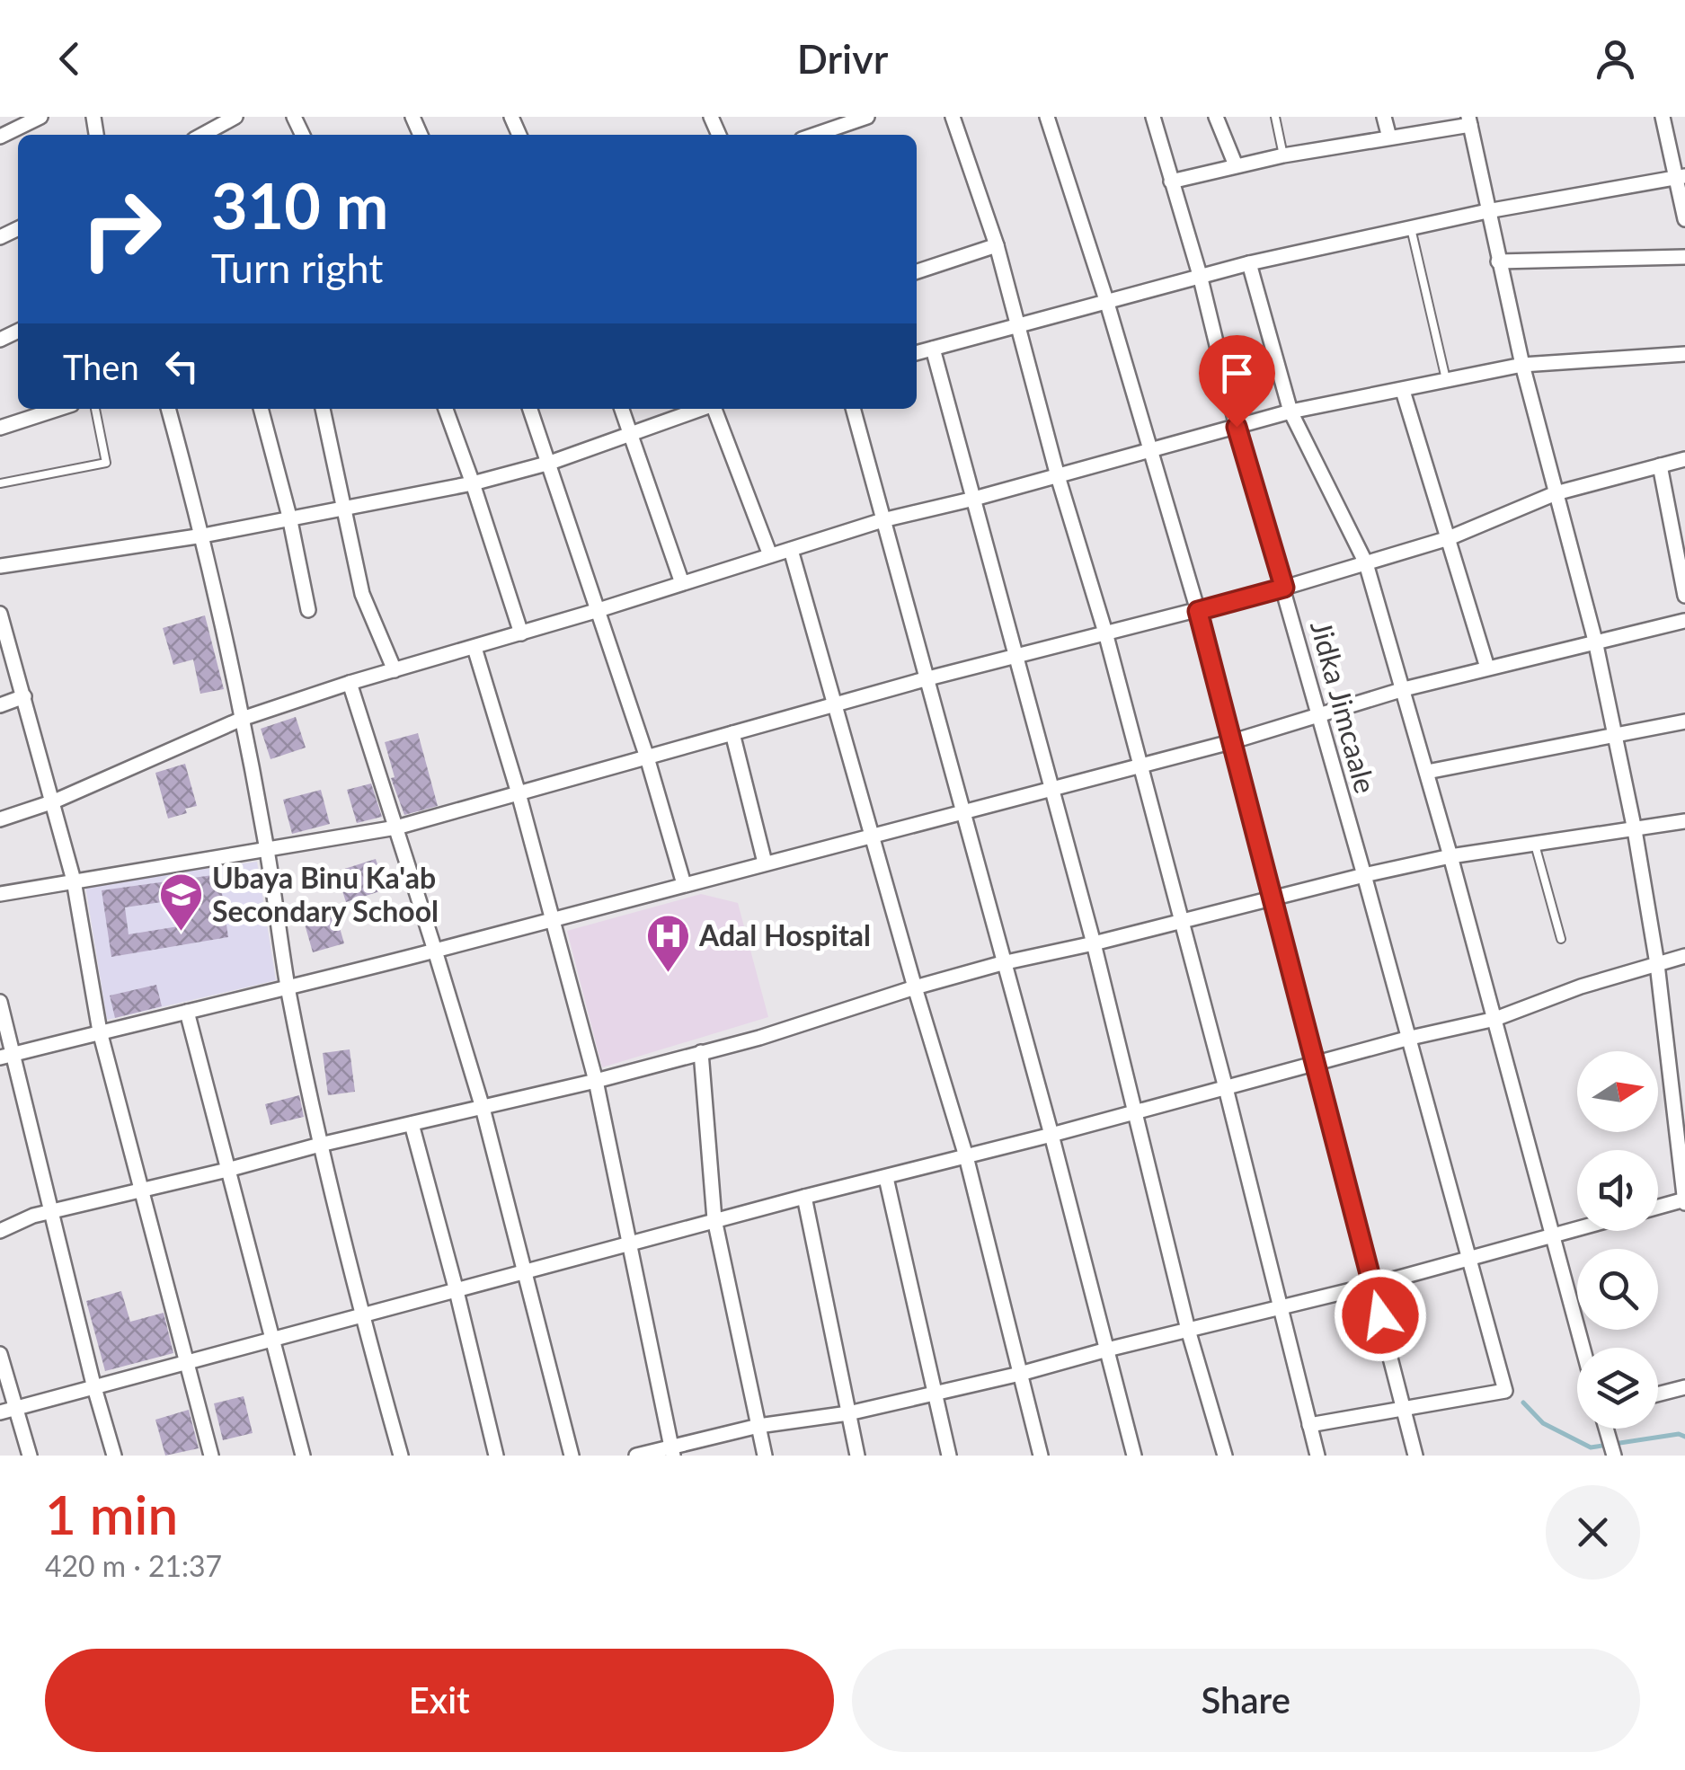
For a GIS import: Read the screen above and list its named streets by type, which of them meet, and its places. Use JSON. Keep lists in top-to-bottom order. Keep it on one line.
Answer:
{"streets":{"street":["Jidka Jimcaale"]},"places":{"school or university":["Ubaya Binu Ka'ab Secondary School"],"hospital":["Adal Hospital"]},"north":"right","page":{"header":"Drivr","turn":["310 m","Turn right"],"then":"Then","heading":["1 min","420 m · 21:37"],"buttons":["Exit","Share"]}}
